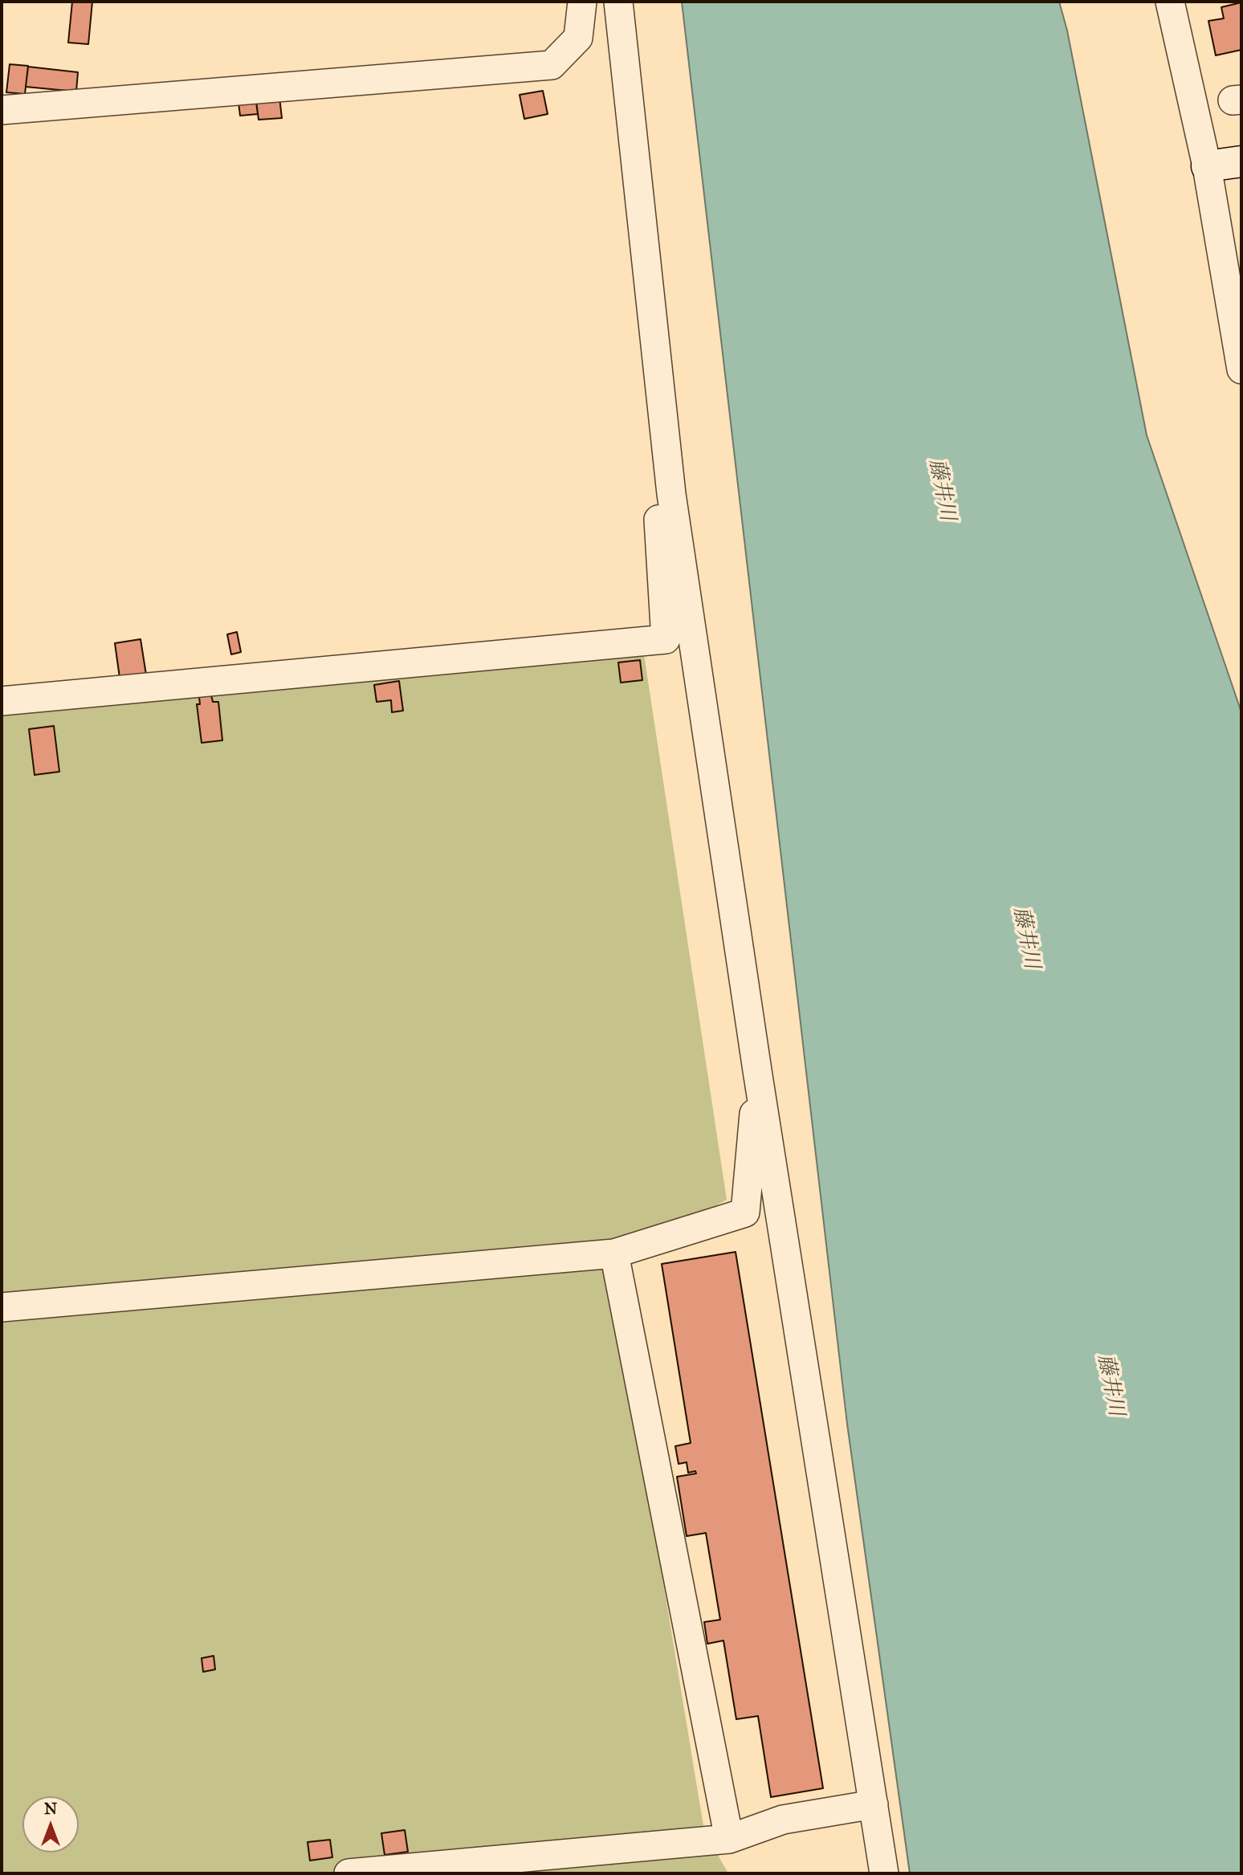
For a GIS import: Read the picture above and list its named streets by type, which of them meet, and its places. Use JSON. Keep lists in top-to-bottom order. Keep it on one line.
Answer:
{"water":["藤井川"],"north":"top"}
